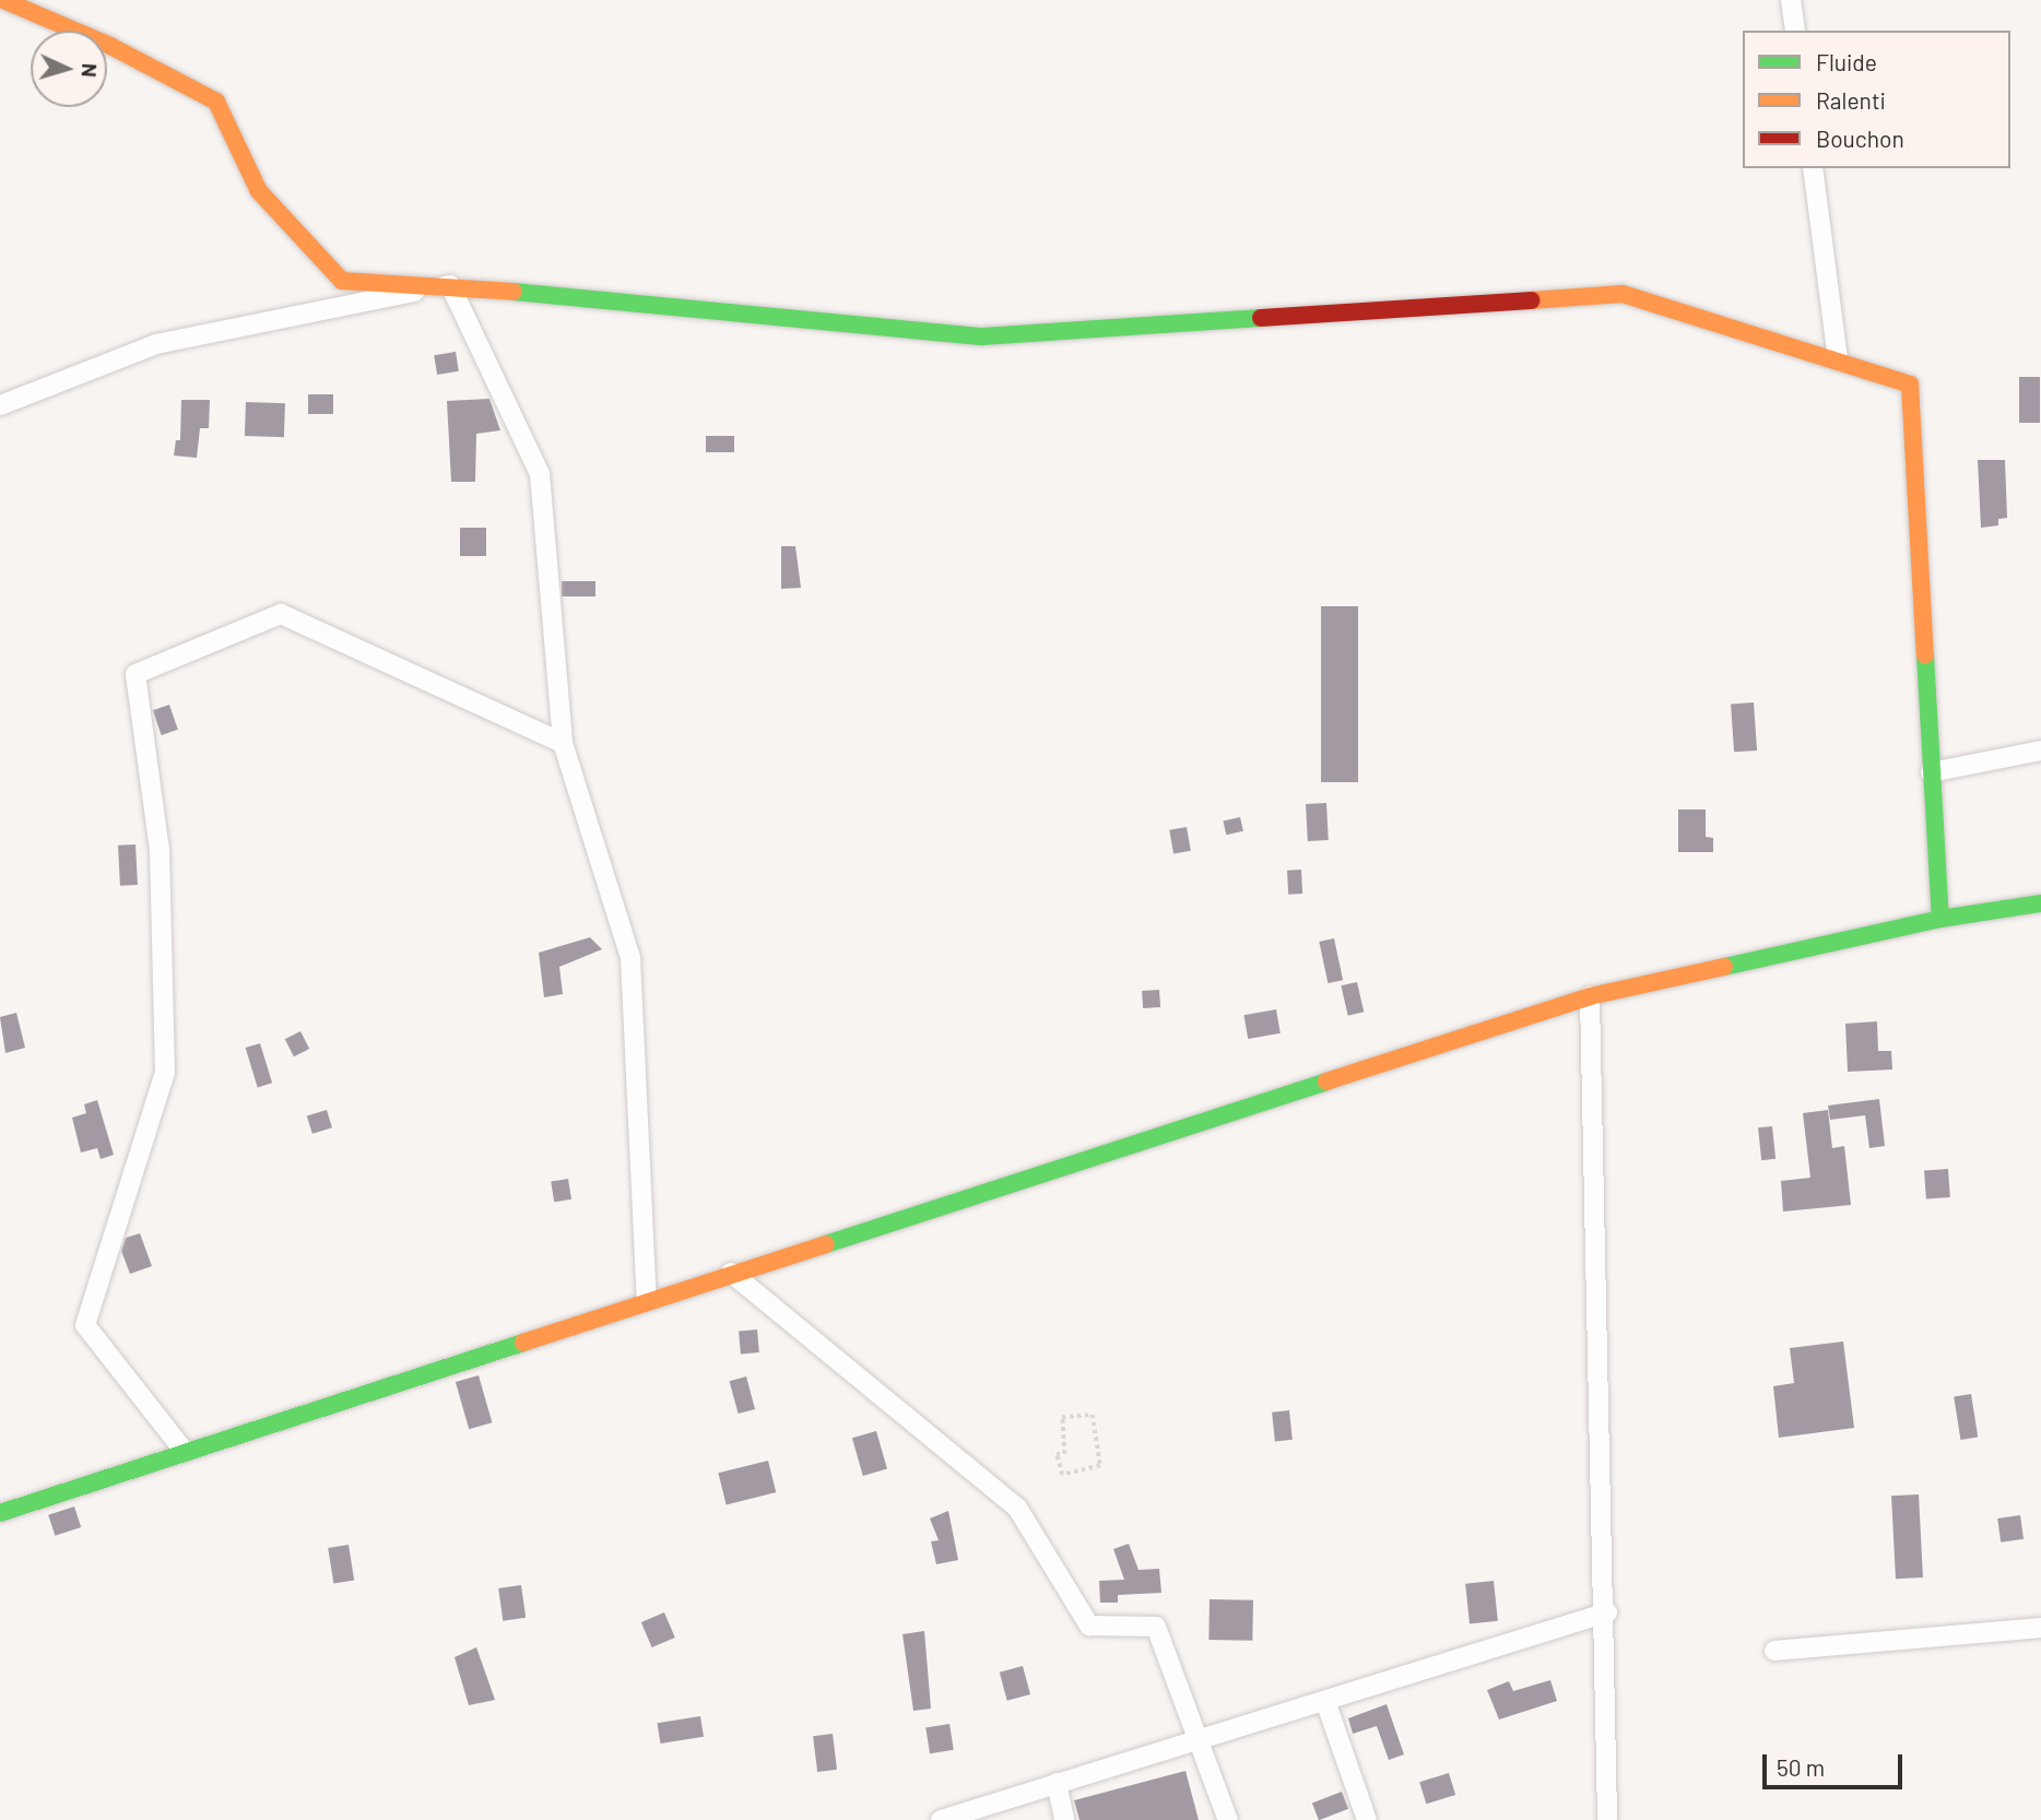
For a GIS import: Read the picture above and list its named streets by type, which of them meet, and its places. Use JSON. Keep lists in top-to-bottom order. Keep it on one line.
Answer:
{"legend":["Fluide","Ralenti","Bouchon"],"scale_bar":"50 m","north":"right"}
